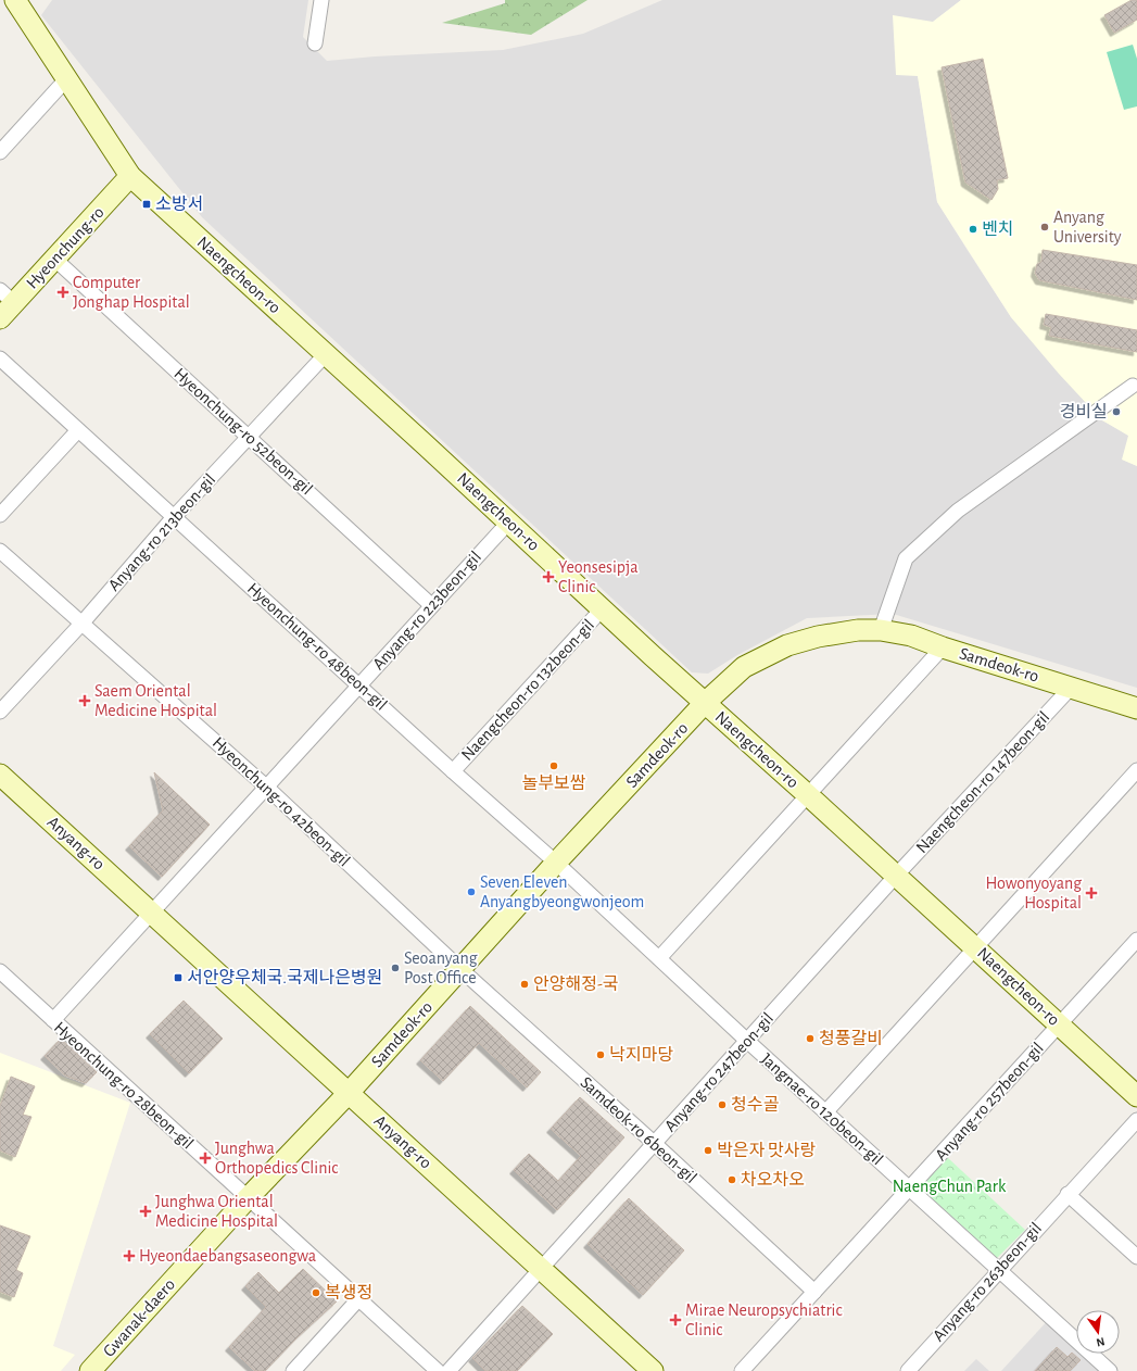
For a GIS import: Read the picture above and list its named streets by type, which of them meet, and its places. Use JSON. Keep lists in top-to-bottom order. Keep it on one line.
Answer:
{"streets":{"street":["Hyeonchung-ro","Naengcheon-ro","Hyeonchung-ro 52beon-gil","Anyang-ro 213beon-gil","Anyang-ro 223beon-gil","Hyeonchung-ro 48beon-gil","Samdeok-ro","Naengcheon-ro 132beon-gil","Naengcheon-ro 147beon-gil","Hyeonchung-ro 42beon-gil","Anyang-ro","Anyang-ro 247beon-gil","Hyeonchung-ro 28beon-gil","Anyang-ro 257beon-gil","Jangnae-ro 120beon-gil","Samdeok-ro 6beon-gil","Anyang-ro 263beon-gil","Gwanak-daero"]},"crossings":[["Hyeonchung-ro","Naengcheon-ro"],["Hyeonchung-ro","Hyeonchung-ro 52beon-gil"],["Naengcheon-ro","Anyang-ro 213beon-gil"],["Naengcheon-ro","Anyang-ro 223beon-gil"],["Naengcheon-ro","Samdeok-ro"],["Naengcheon-ro","Naengcheon-ro 132beon-gil"],["Naengcheon-ro","Naengcheon-ro 147beon-gil"],["Naengcheon-ro","Anyang-ro 247beon-gil"],["Naengcheon-ro","Anyang-ro 257beon-gil"],["Hyeonchung-ro 52beon-gil","Anyang-ro 213beon-gil"],["Hyeonchung-ro 52beon-gil","Anyang-ro 223beon-gil"],["Anyang-ro 213beon-gil","Hyeonchung-ro 48beon-gil"],["Anyang-ro 213beon-gil","Hyeonchung-ro 42beon-gil"],["Anyang-ro 223beon-gil","Hyeonchung-ro 48beon-gil"],["Anyang-ro 223beon-gil","Hyeonchung-ro 42beon-gil"],["Anyang-ro 223beon-gil","Anyang-ro"],["Hyeonchung-ro 48beon-gil","Samdeok-ro"],["Hyeonchung-ro 48beon-gil","Naengcheon-ro 132beon-gil"],["Hyeonchung-ro 48beon-gil","Jangnae-ro 120beon-gil"],["Samdeok-ro","Naengcheon-ro 147beon-gil"],["Samdeok-ro","Hyeonchung-ro 42beon-gil"],["Samdeok-ro","Anyang-ro"],["Samdeok-ro","Jangnae-ro 120beon-gil"],["Samdeok-ro","Samdeok-ro 6beon-gil"],["Samdeok-ro","Gwanak-daero"],["Naengcheon-ro 147beon-gil","Anyang-ro 247beon-gil"],["Hyeonchung-ro 42beon-gil","Samdeok-ro 6beon-gil"],["Anyang-ro","Anyang-ro 247beon-gil"],["Anyang-ro","Gwanak-daero"],["Anyang-ro 247beon-gil","Jangnae-ro 120beon-gil"],["Anyang-ro 247beon-gil","Samdeok-ro 6beon-gil"],["Hyeonchung-ro 28beon-gil","Gwanak-daero"],["Anyang-ro 257beon-gil","Jangnae-ro 120beon-gil"],["Anyang-ro 257beon-gil","Samdeok-ro 6beon-gil"],["Jangnae-ro 120beon-gil","Anyang-ro 263beon-gil"]],"parks":["NaengChun Park"],"places":{"transit":["소방서","서안양우체국.국제나은병원"],"other":["Anyang University","벤치","경비실","놀부보쌈","Seven Eleven Anyangbyeongwonjeom","Seoanyang Post Office","안양해정-국","청풍갈비","낙지마당","청수골","박은자 맛사랑","차오차오","복생정"],"health":["Computer Jonghap Hospital","Yeonsesipja Clinic","Saem Oriental Medicine Hospital","Howonyoyang Hospital","Junghwa Orthopedics Clinic","Junghwa Oriental Medicine Hospital","Hyeondaebangsaseongwa","Mirae Neuropsychiatric Clinic"]},"north":"bottom"}
